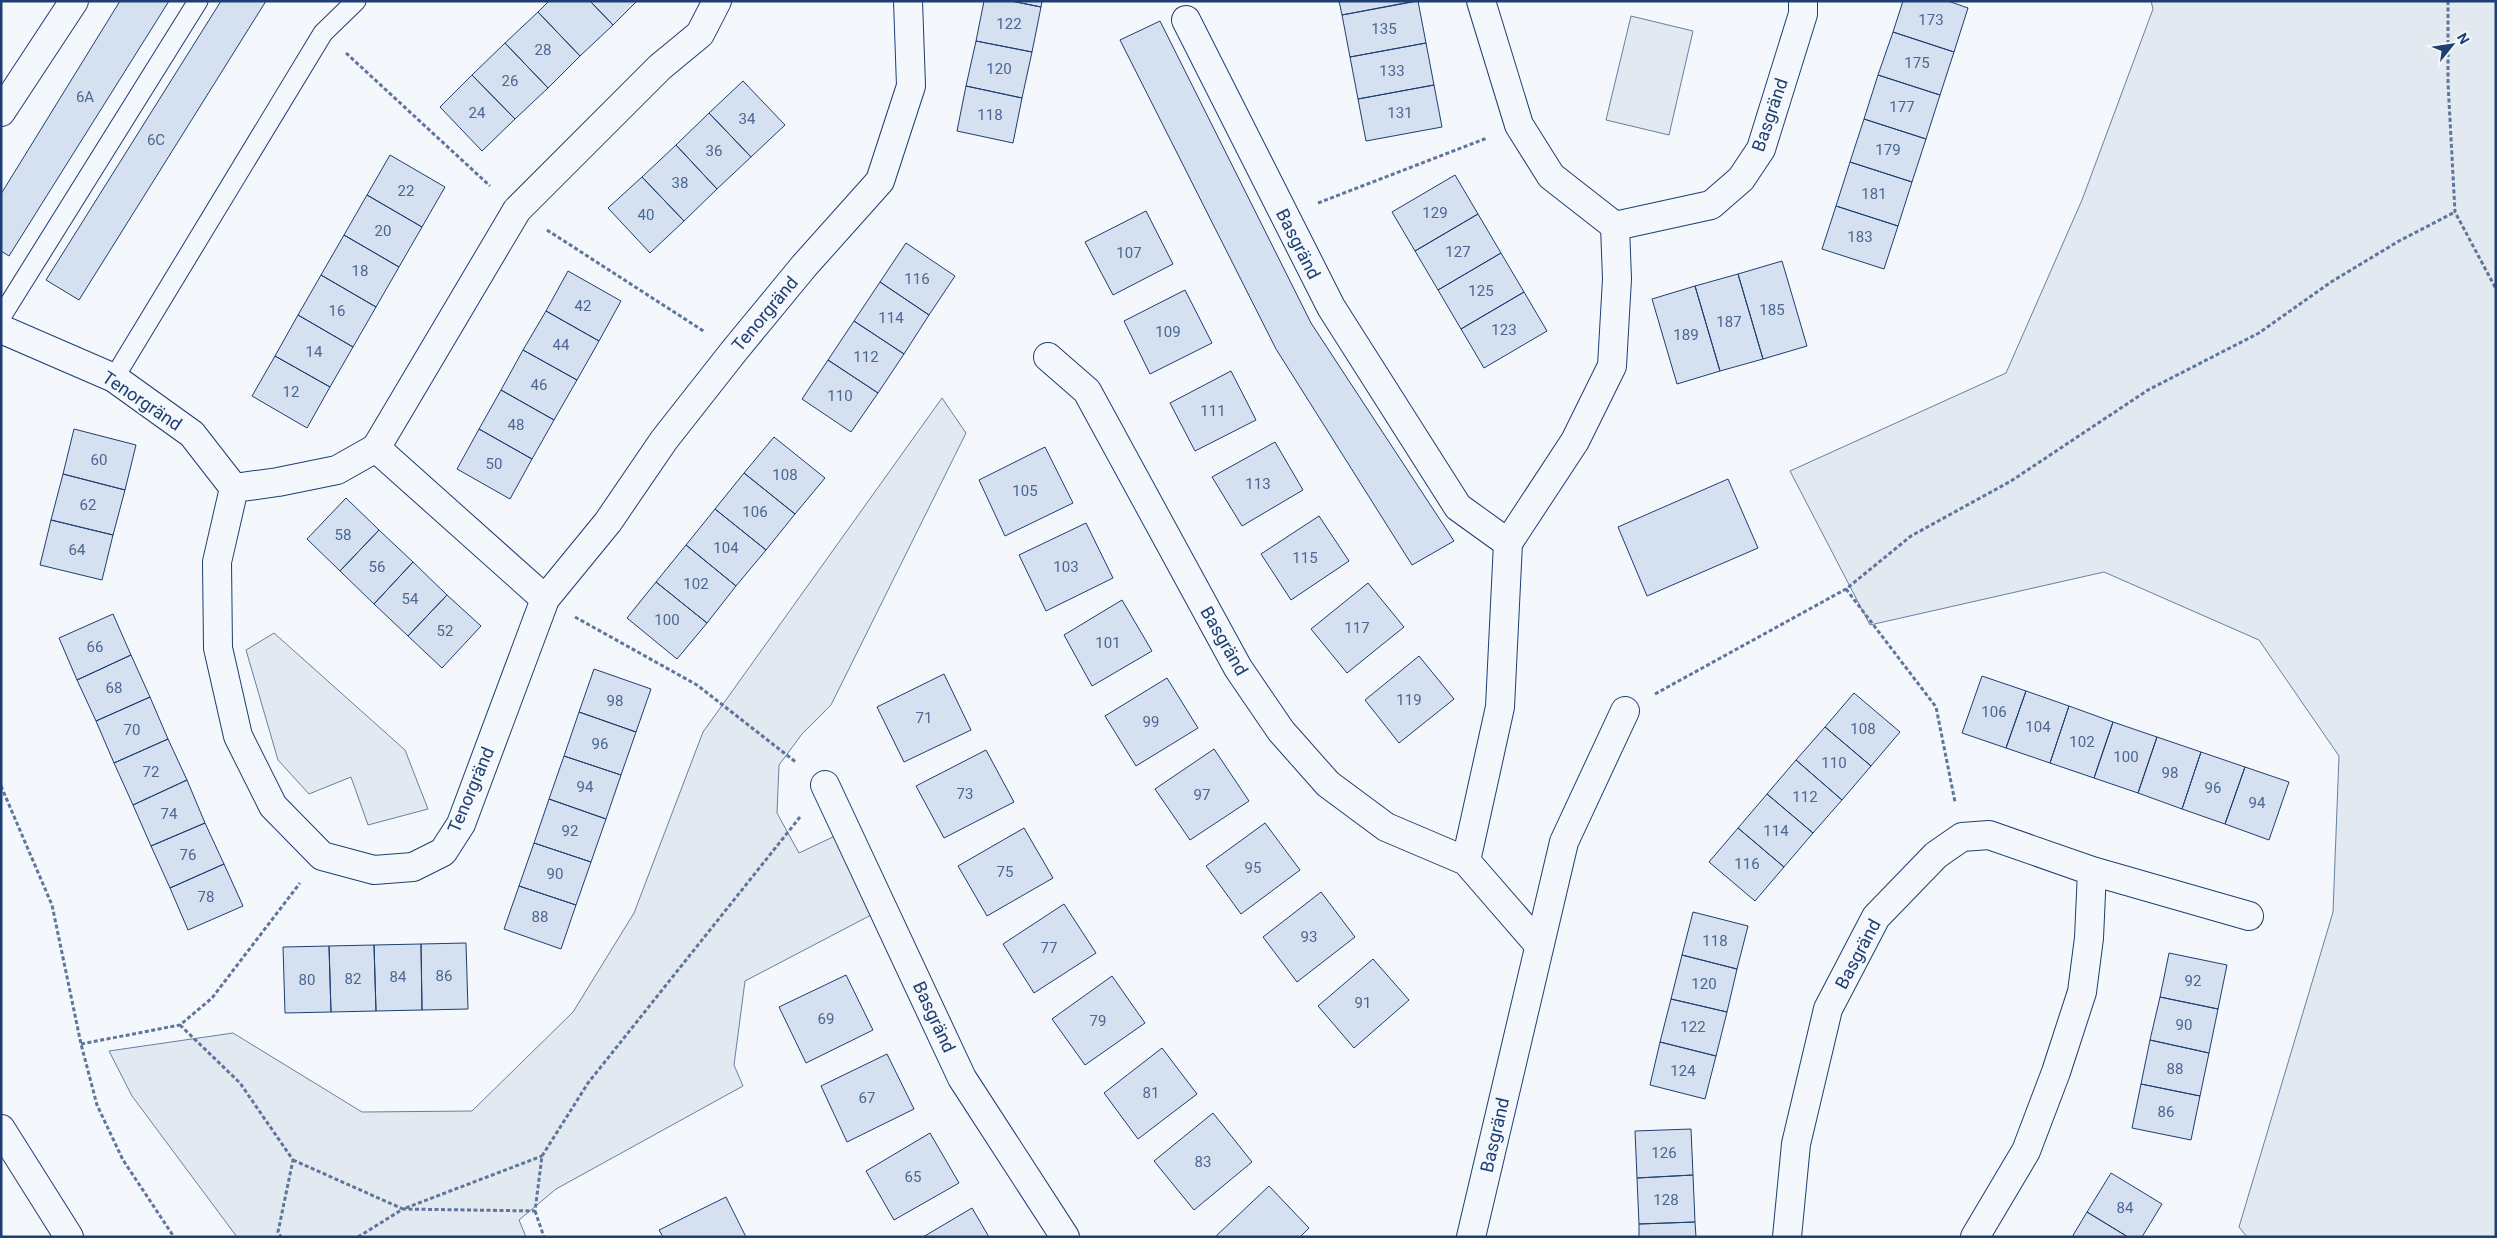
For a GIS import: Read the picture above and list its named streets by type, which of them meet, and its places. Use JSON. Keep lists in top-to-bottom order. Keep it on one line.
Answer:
{"streets":{"street":["Basgränd","Tenorgränd"]},"house_numbers":["173","122","135","28","175","120","133","26","6A","177","24","131","118","34","6C","179","36","38","22","181","129","40","20","183","127","107","18","116","125","42","185","16","114","187","123","109","189","44","14","112","46","12","110","111","48","60","50","108","113","105","62","106","58","104","64","115","56","103","102","54","100","117","52","101","66","68","119","98","106","71","99","104","108","70","102","96","100","110","72","98","94","96","73","97","112","94","74","92","114","76","116","95","75","90","78","88","93","118","77","86","84","82","80","92","120","91","69","79","90","122","88","124","81","67","86","126","83","65","128","84"],"north":"top right"}
